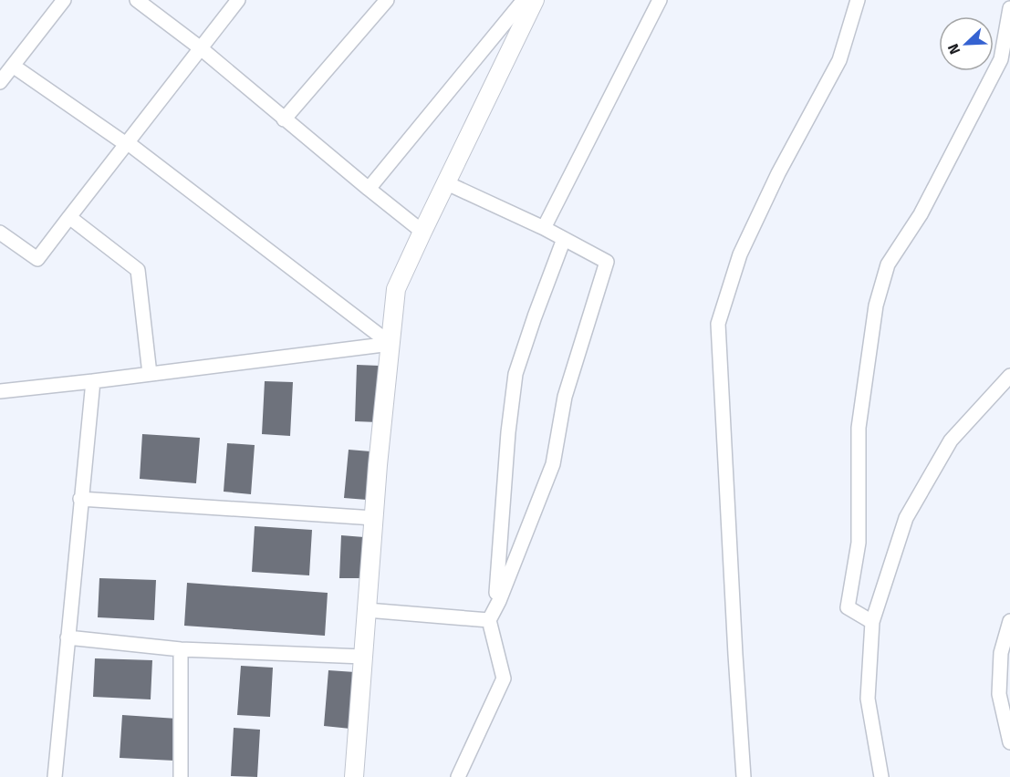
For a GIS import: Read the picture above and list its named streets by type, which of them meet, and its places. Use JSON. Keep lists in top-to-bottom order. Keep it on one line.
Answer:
{"north":"bottom left"}
